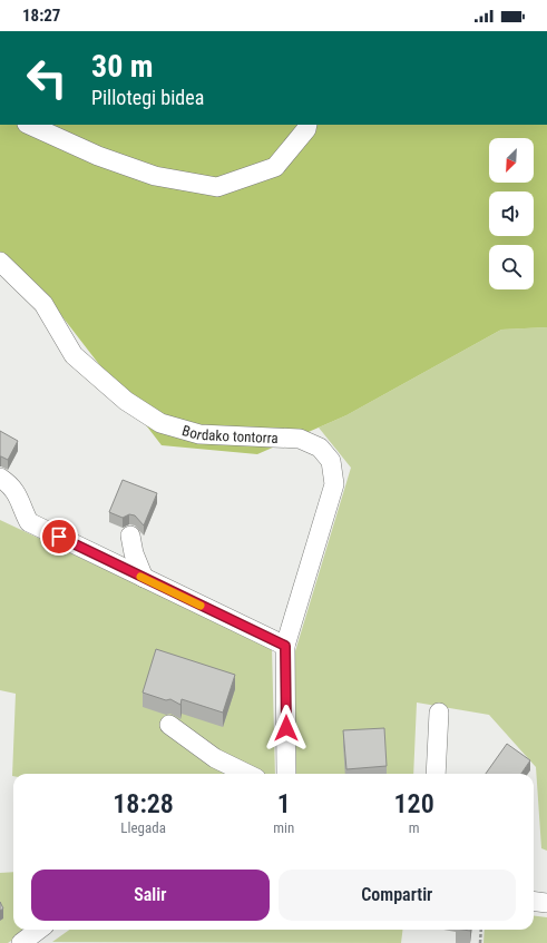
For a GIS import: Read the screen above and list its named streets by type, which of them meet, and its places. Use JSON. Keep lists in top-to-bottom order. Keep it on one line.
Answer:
{"streets":{"street":["Bordako tontorra"]},"north":"bottom left","page":{"status":"18:27","turn":["30 m","Pillotegi bidea"],"eta":["18:28","Llegada","1","min","120","m"],"buttons":["Salir","Compartir"]}}
